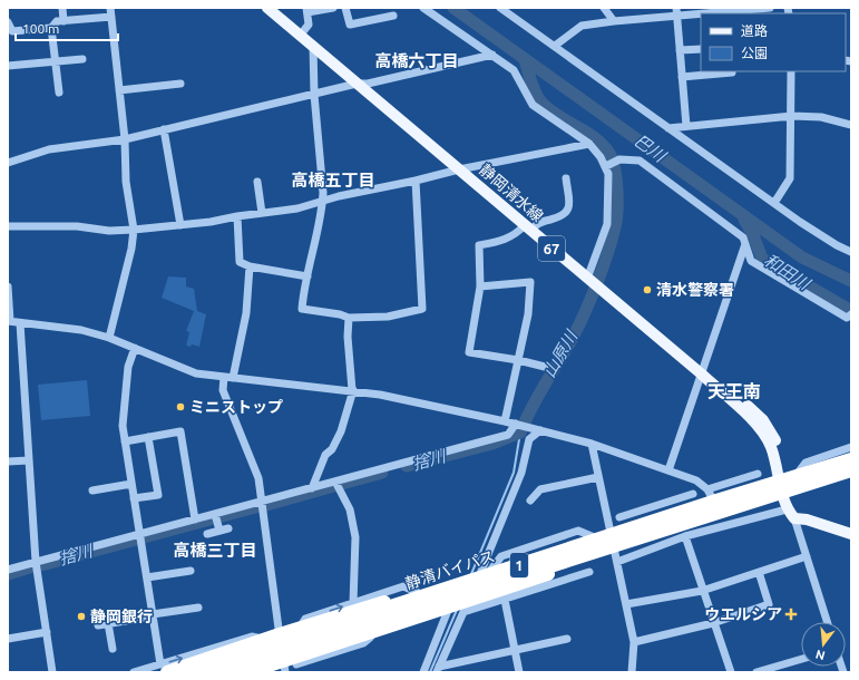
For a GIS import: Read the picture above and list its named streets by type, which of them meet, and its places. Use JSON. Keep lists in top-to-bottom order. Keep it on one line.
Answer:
{"streets":{"highway":["1","静清バイパス"],"main road":["静岡清水線","67"]},"districts":["高橋六丁目","高橋五丁目","天王南","高橋三丁目"],"water":["巴川","和田川","山原川","捨川"],"places":{"other":["清水警察署","ミニストップ","静岡銀行"],"health":["ウエルシア"]},"legend":["道路","公園"],"scale_bar":"100 m","north":"bottom"}
